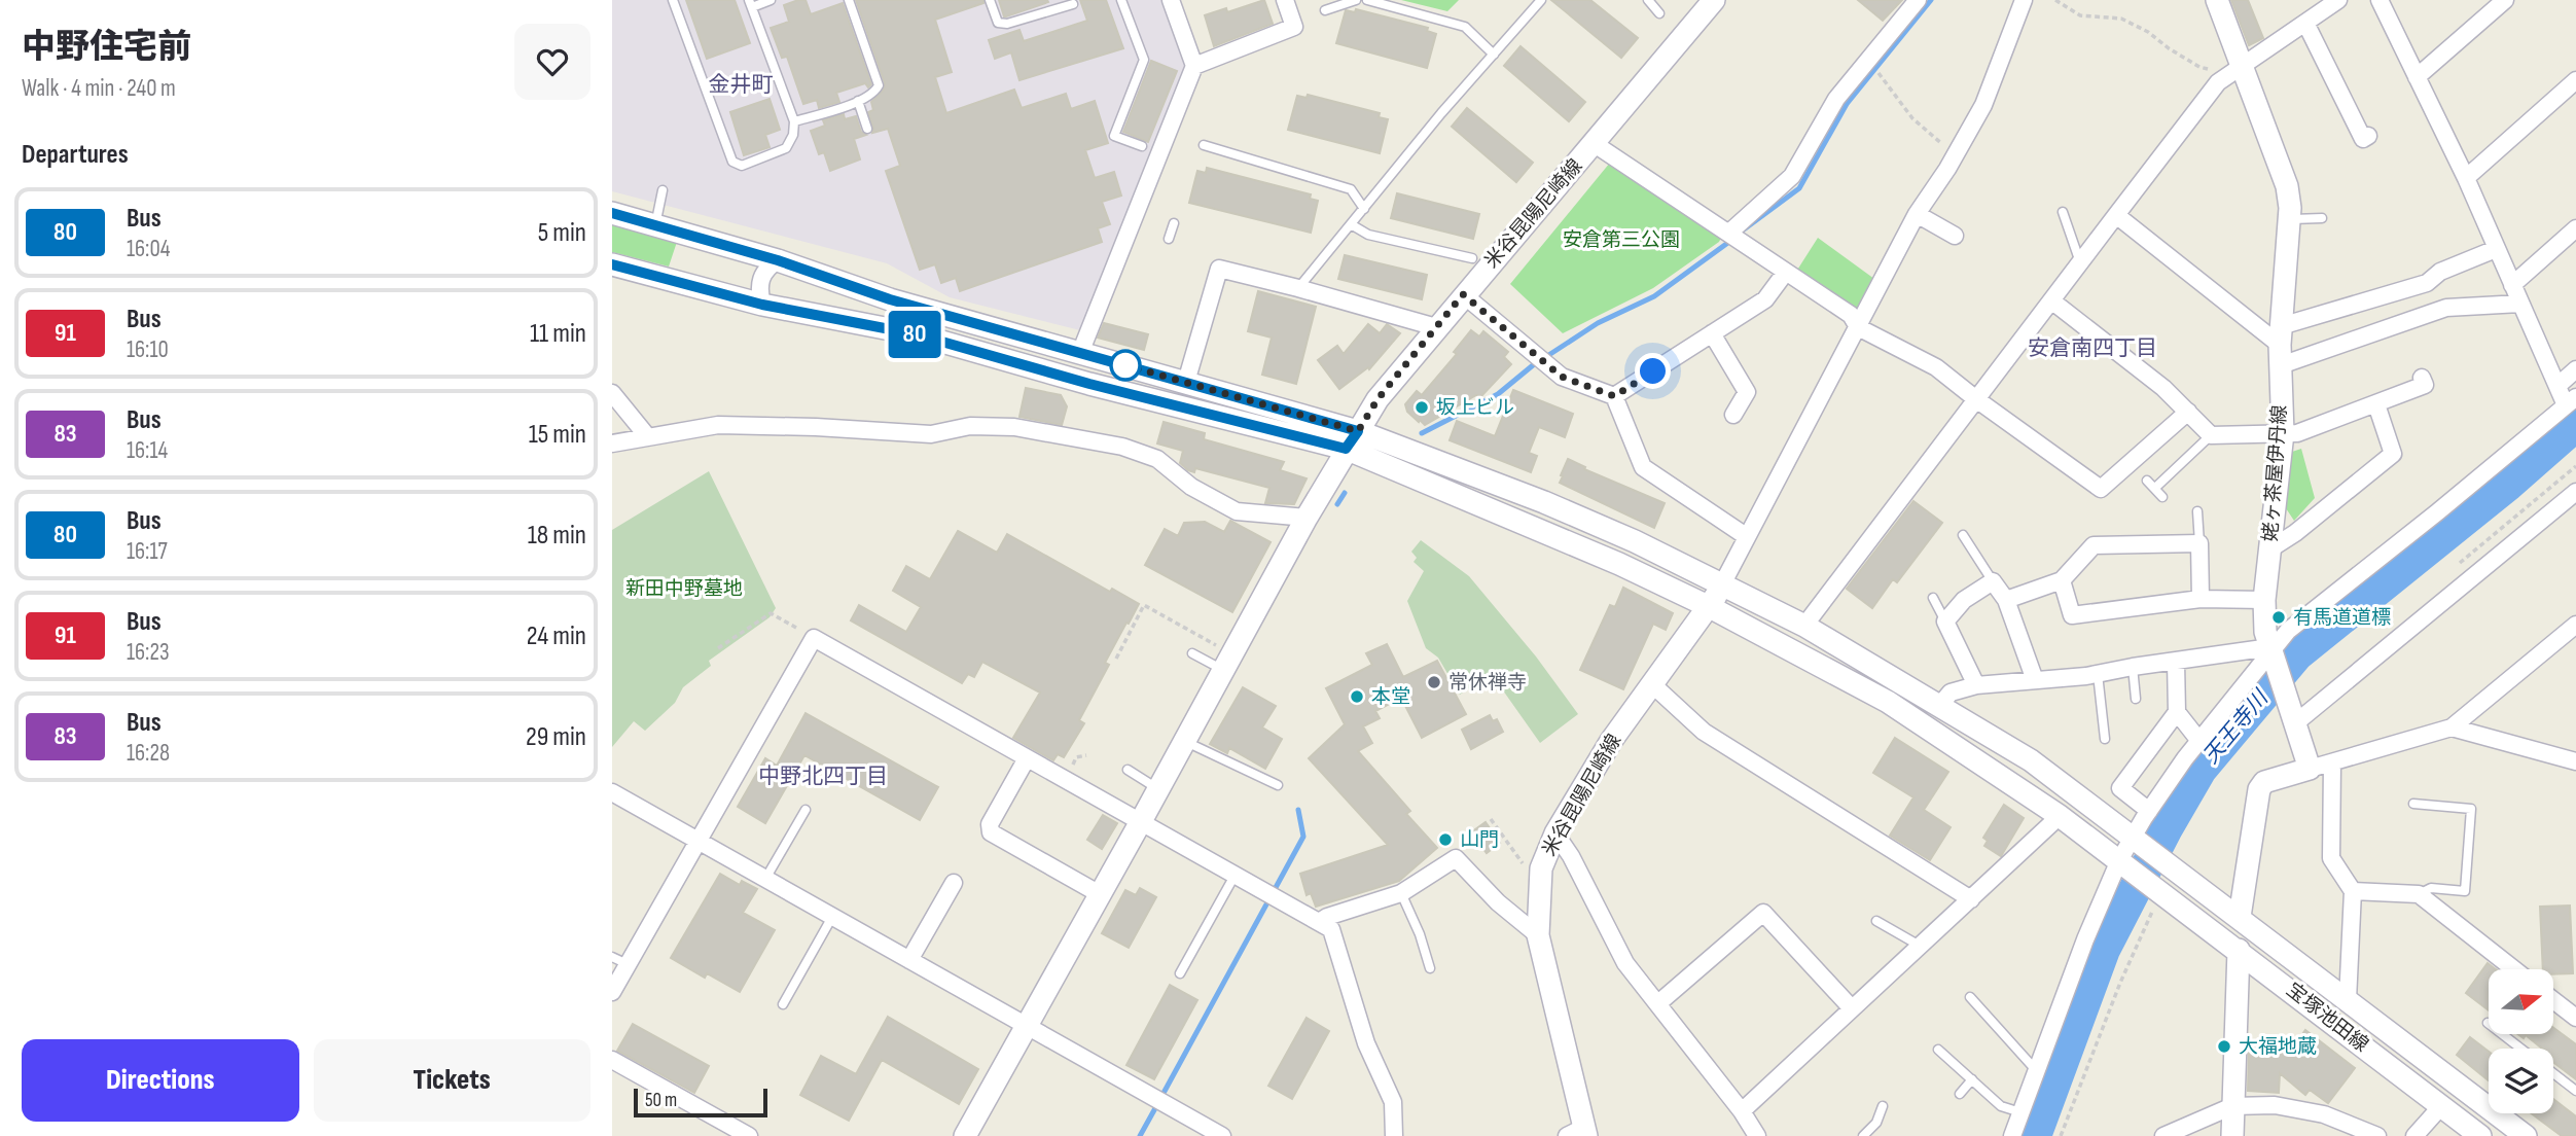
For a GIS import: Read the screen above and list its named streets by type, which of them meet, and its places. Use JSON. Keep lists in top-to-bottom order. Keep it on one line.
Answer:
{"streets":{"street":["米谷昆陽尼崎線","姥ヶ茶屋伊丹線","宝塚池田線"]},"crossings":[["米谷昆陽尼崎線","宝塚池田線"]],"districts":["金井町","安倉南四丁目","中野北四丁目"],"water":["天王寺川"],"parks":["安倉第三公園","新田中野墓地"],"places":["坂上ビル","有馬道道標","常休禅寺","本堂","山門","大福地蔵"],"lines":["bus line 80"],"scale_bar":"50 m","north":"right","page":{"heading":[["中野住宅前","Walk · 4 min · 240 m"],"Departures"],"on_map":"80","list":[{"mark":"80","name":"Bus","note":"16:04","value":"5 min"},{"mark":"91","name":"Bus","note":"16:10","value":"11 min"},{"mark":"83","name":"Bus","note":"16:14","value":"15 min"},{"mark":"80","name":"Bus","note":"16:17","value":"18 min"},{"mark":"91","name":"Bus","note":"16:23","value":"24 min"},{"mark":"83","name":"Bus","note":"16:28","value":"29 min"}],"buttons":["Directions","Tickets"],"scale":"50 m"}}
